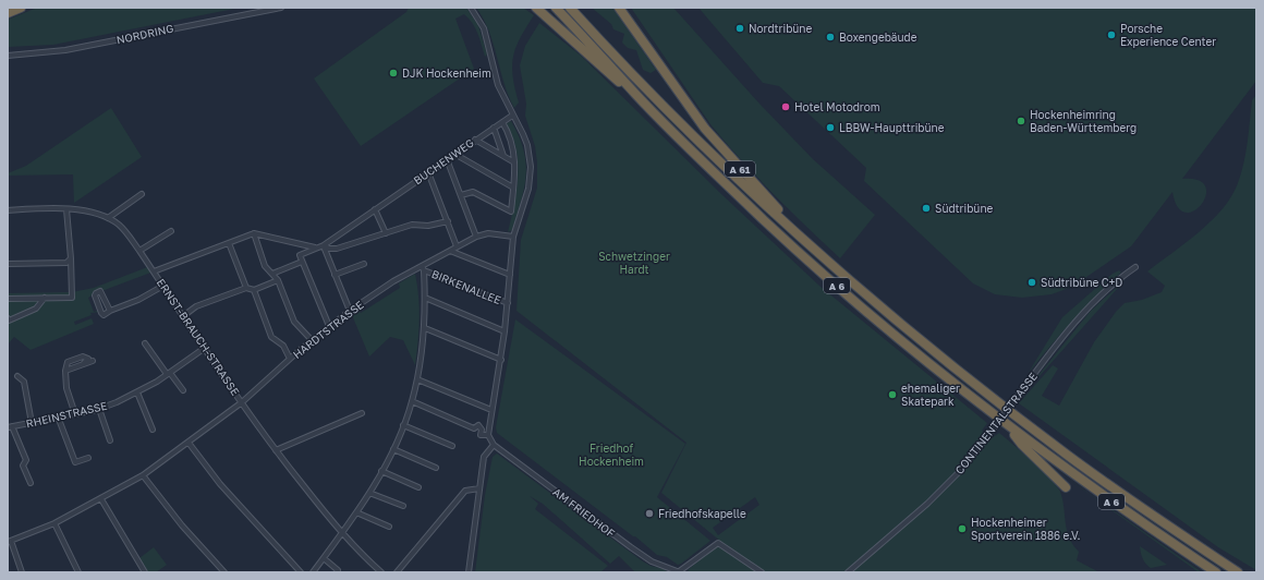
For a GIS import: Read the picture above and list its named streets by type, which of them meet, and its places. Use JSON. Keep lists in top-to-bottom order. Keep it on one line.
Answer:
{"streets":{"highway":["A 61","A 6"],"street":["NORDRING","BUCHENWEG","BIRKENALLEE","HARDTSTRASSE","ERNST-BRAUCH-STRASSE","RHEINSTRASSE","CONTINENTALSTRASSE","AM FRIEDHOF"]},"crossings":[["A 61","A 6"],["BIRKENALLEE","HARDTSTRASSE"],["BIRKENALLEE","ERNST-BRAUCH-STRASSE"],["HARDTSTRASSE","ERNST-BRAUCH-STRASSE"],["ERNST-BRAUCH-STRASSE","RHEINSTRASSE"]],"parks":["Schwetzinger Hardt","Friedhof Hockenheim"],"places":["Nordtribüne","Porsche Experience Center","Boxengebäude","DJK Hockenheim","Hotel Motodrom","Hockenheimring Baden-Württemberg","LBBW-Haupttribüne","Südtribüne","Südtribüne C+D","ehemaliger Skatepark","Friedhofskapelle","Hockenheimer Sportverein 1886 e.V."]}
